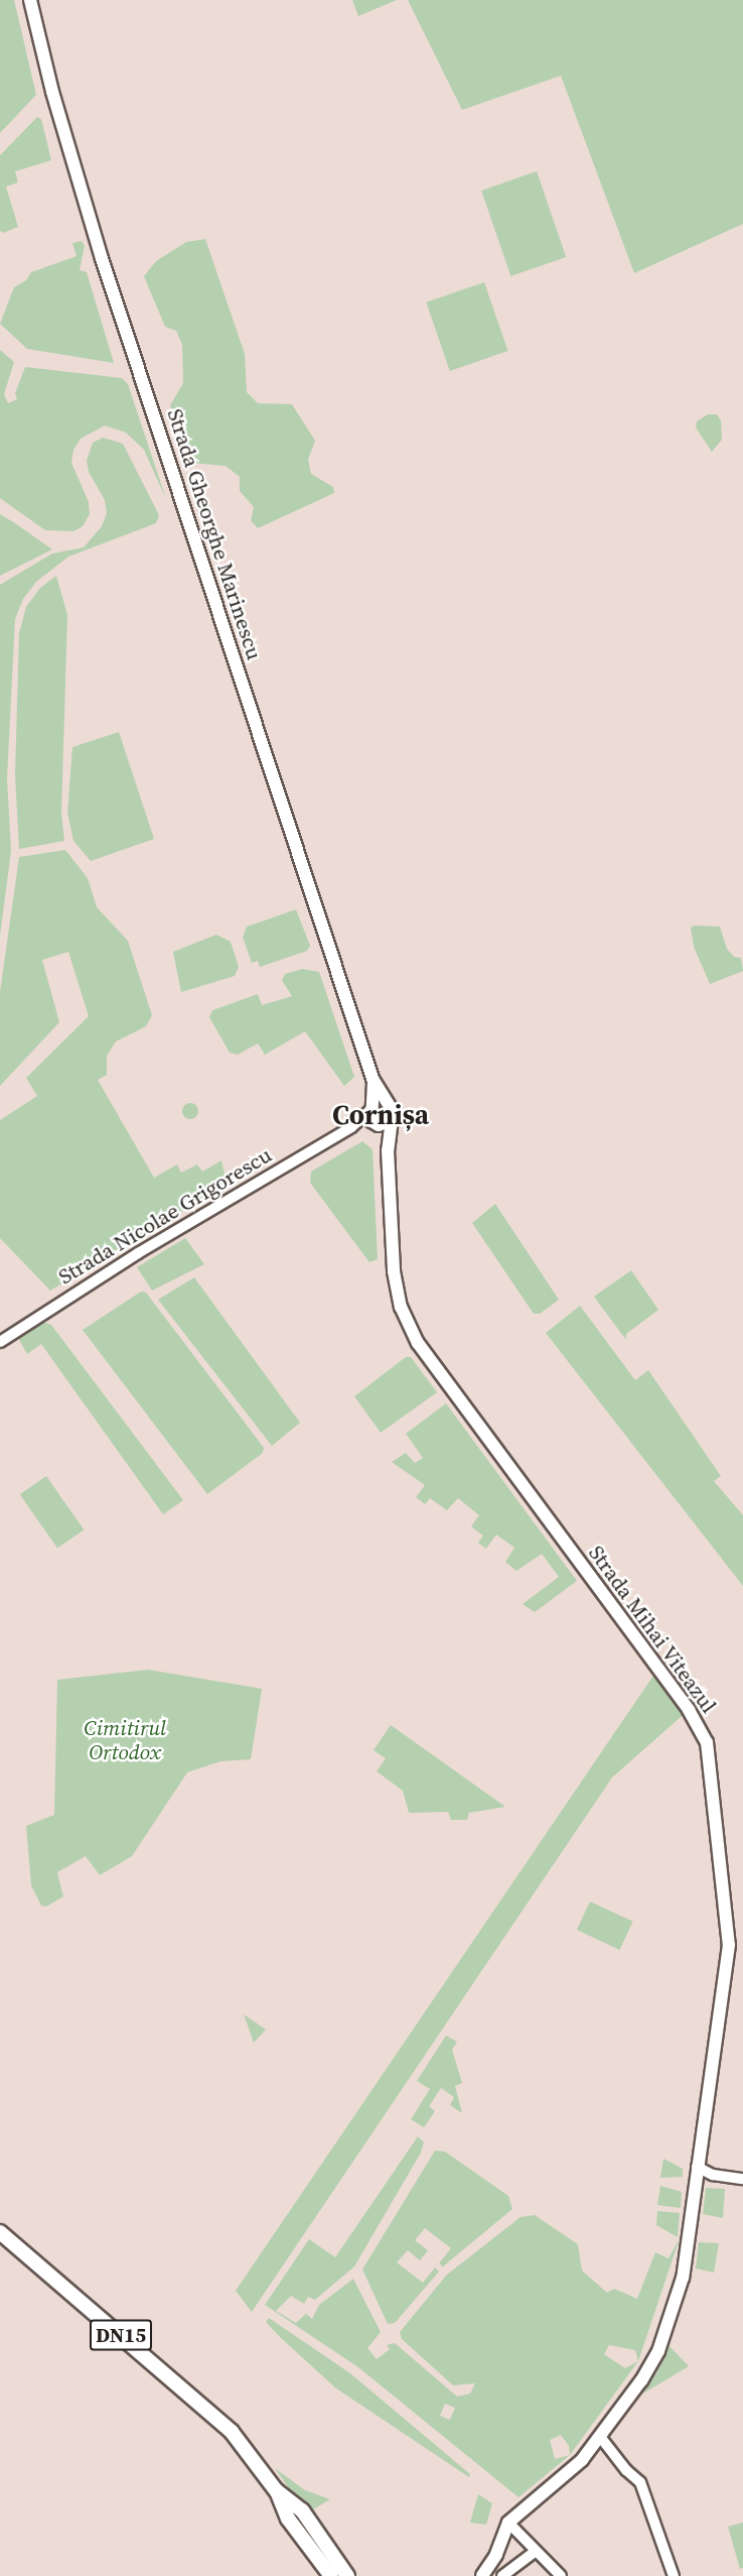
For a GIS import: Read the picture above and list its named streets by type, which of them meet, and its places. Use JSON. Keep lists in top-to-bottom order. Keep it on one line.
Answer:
{"streets":{"main road":["Strada Gheorghe Marinescu","Strada Mihai Viteazul","DN15"],"street":["Strada Nicolae Grigorescu"]},"crossings":[["Strada Gheorghe Marinescu","Strada Nicolae Grigorescu"]],"districts":["Cornișa"],"parks":["Cimitirul Ortodox"]}
